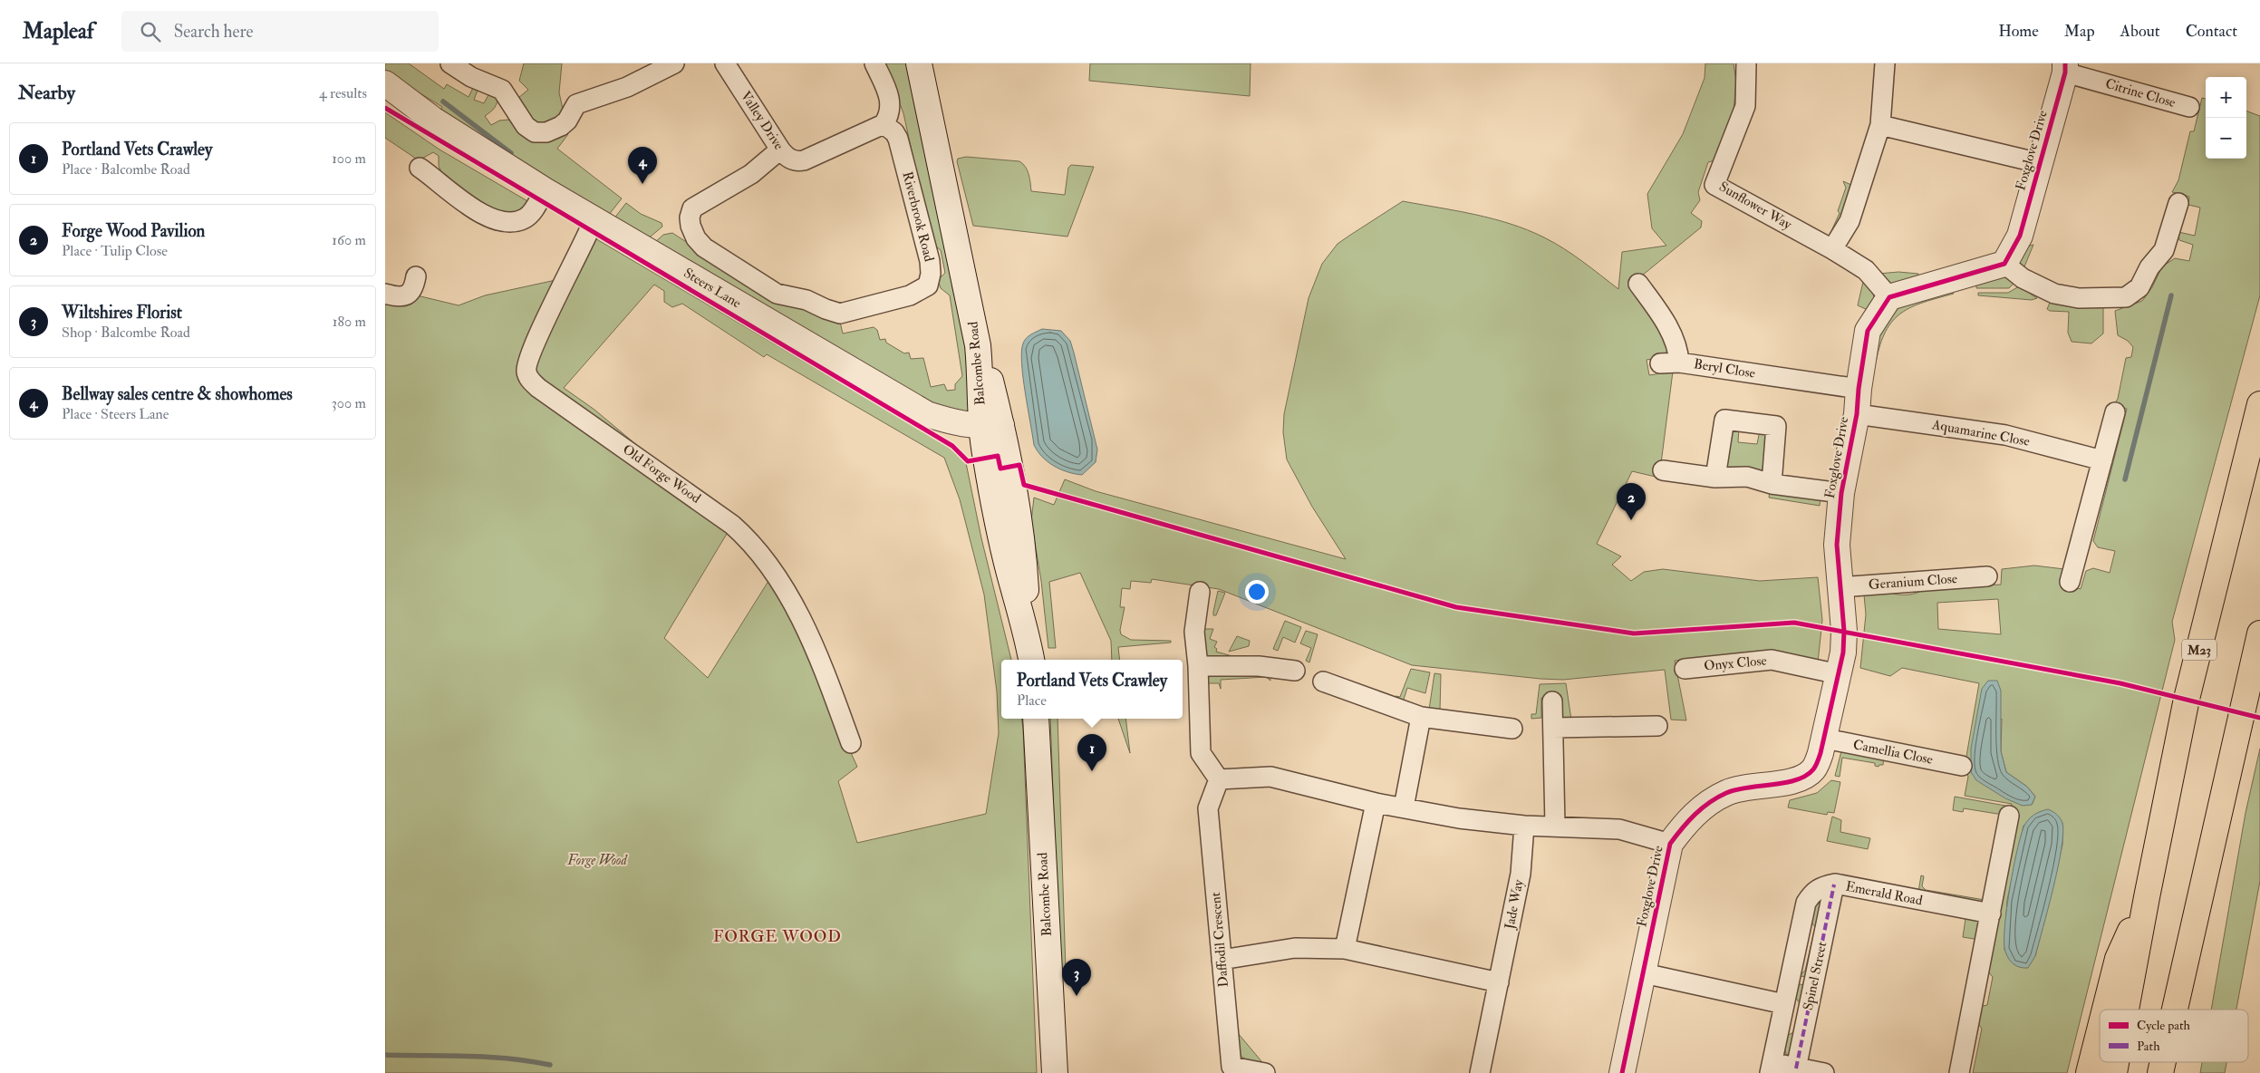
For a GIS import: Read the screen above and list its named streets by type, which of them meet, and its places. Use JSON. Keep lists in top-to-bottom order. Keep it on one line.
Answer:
{"streets":{"highway":["M23"],"street":["Citrine Close","Valley Drive","Foxglove Drive","Sunflower Way","Riverbrook Road","Steers Lane","Balcombe Road","Beryl Close","Aquamarine Close","Old Forge Wood","Geranium Close","Onyx Close","Camellia Close","Emerald Road","Jade Way","Daffodil Crescent","Spinel Street"]},"crossings":[["Citrine Close","Foxglove Drive"],["Valley Drive","Riverbrook Road"],["Foxglove Drive","Sunflower Way"],["Foxglove Drive","Beryl Close"],["Foxglove Drive","Aquamarine Close"],["Foxglove Drive","Geranium Close"],["Foxglove Drive","Onyx Close"],["Foxglove Drive","Camellia Close"],["Steers Lane","Balcombe Road"],["Steers Lane","Old Forge Wood"],["Emerald Road","Spinel Street"]],"districts":["FORGE WOOD"],"parks":["Forge Wood"],"legend":["Cycle path","Path"],"page":{"header":"Mapleaf","search":"Search here","nav":["Home","Map","About","Contact"],"heading":["Nearby","4 results"],"map_buttons":["+","−"],"list":[{"mark":"1","name":"Portland Vets Crawley","note":"Place · Balcombe Road","value":"100 m"},{"mark":"2","name":"Forge Wood Pavilion","note":"Place · Tulip Close","value":"160 m"},{"mark":"3","name":"Wiltshires Florist","note":"Shop · Balcombe Road","value":"180 m"},{"mark":"4","name":"Bellway sales centre & showhomes","note":"Place · Steers Lane","value":"300 m"}],"pins":["4","2","1","3"],"popup":["Portland Vets Crawley","Place"]}}
